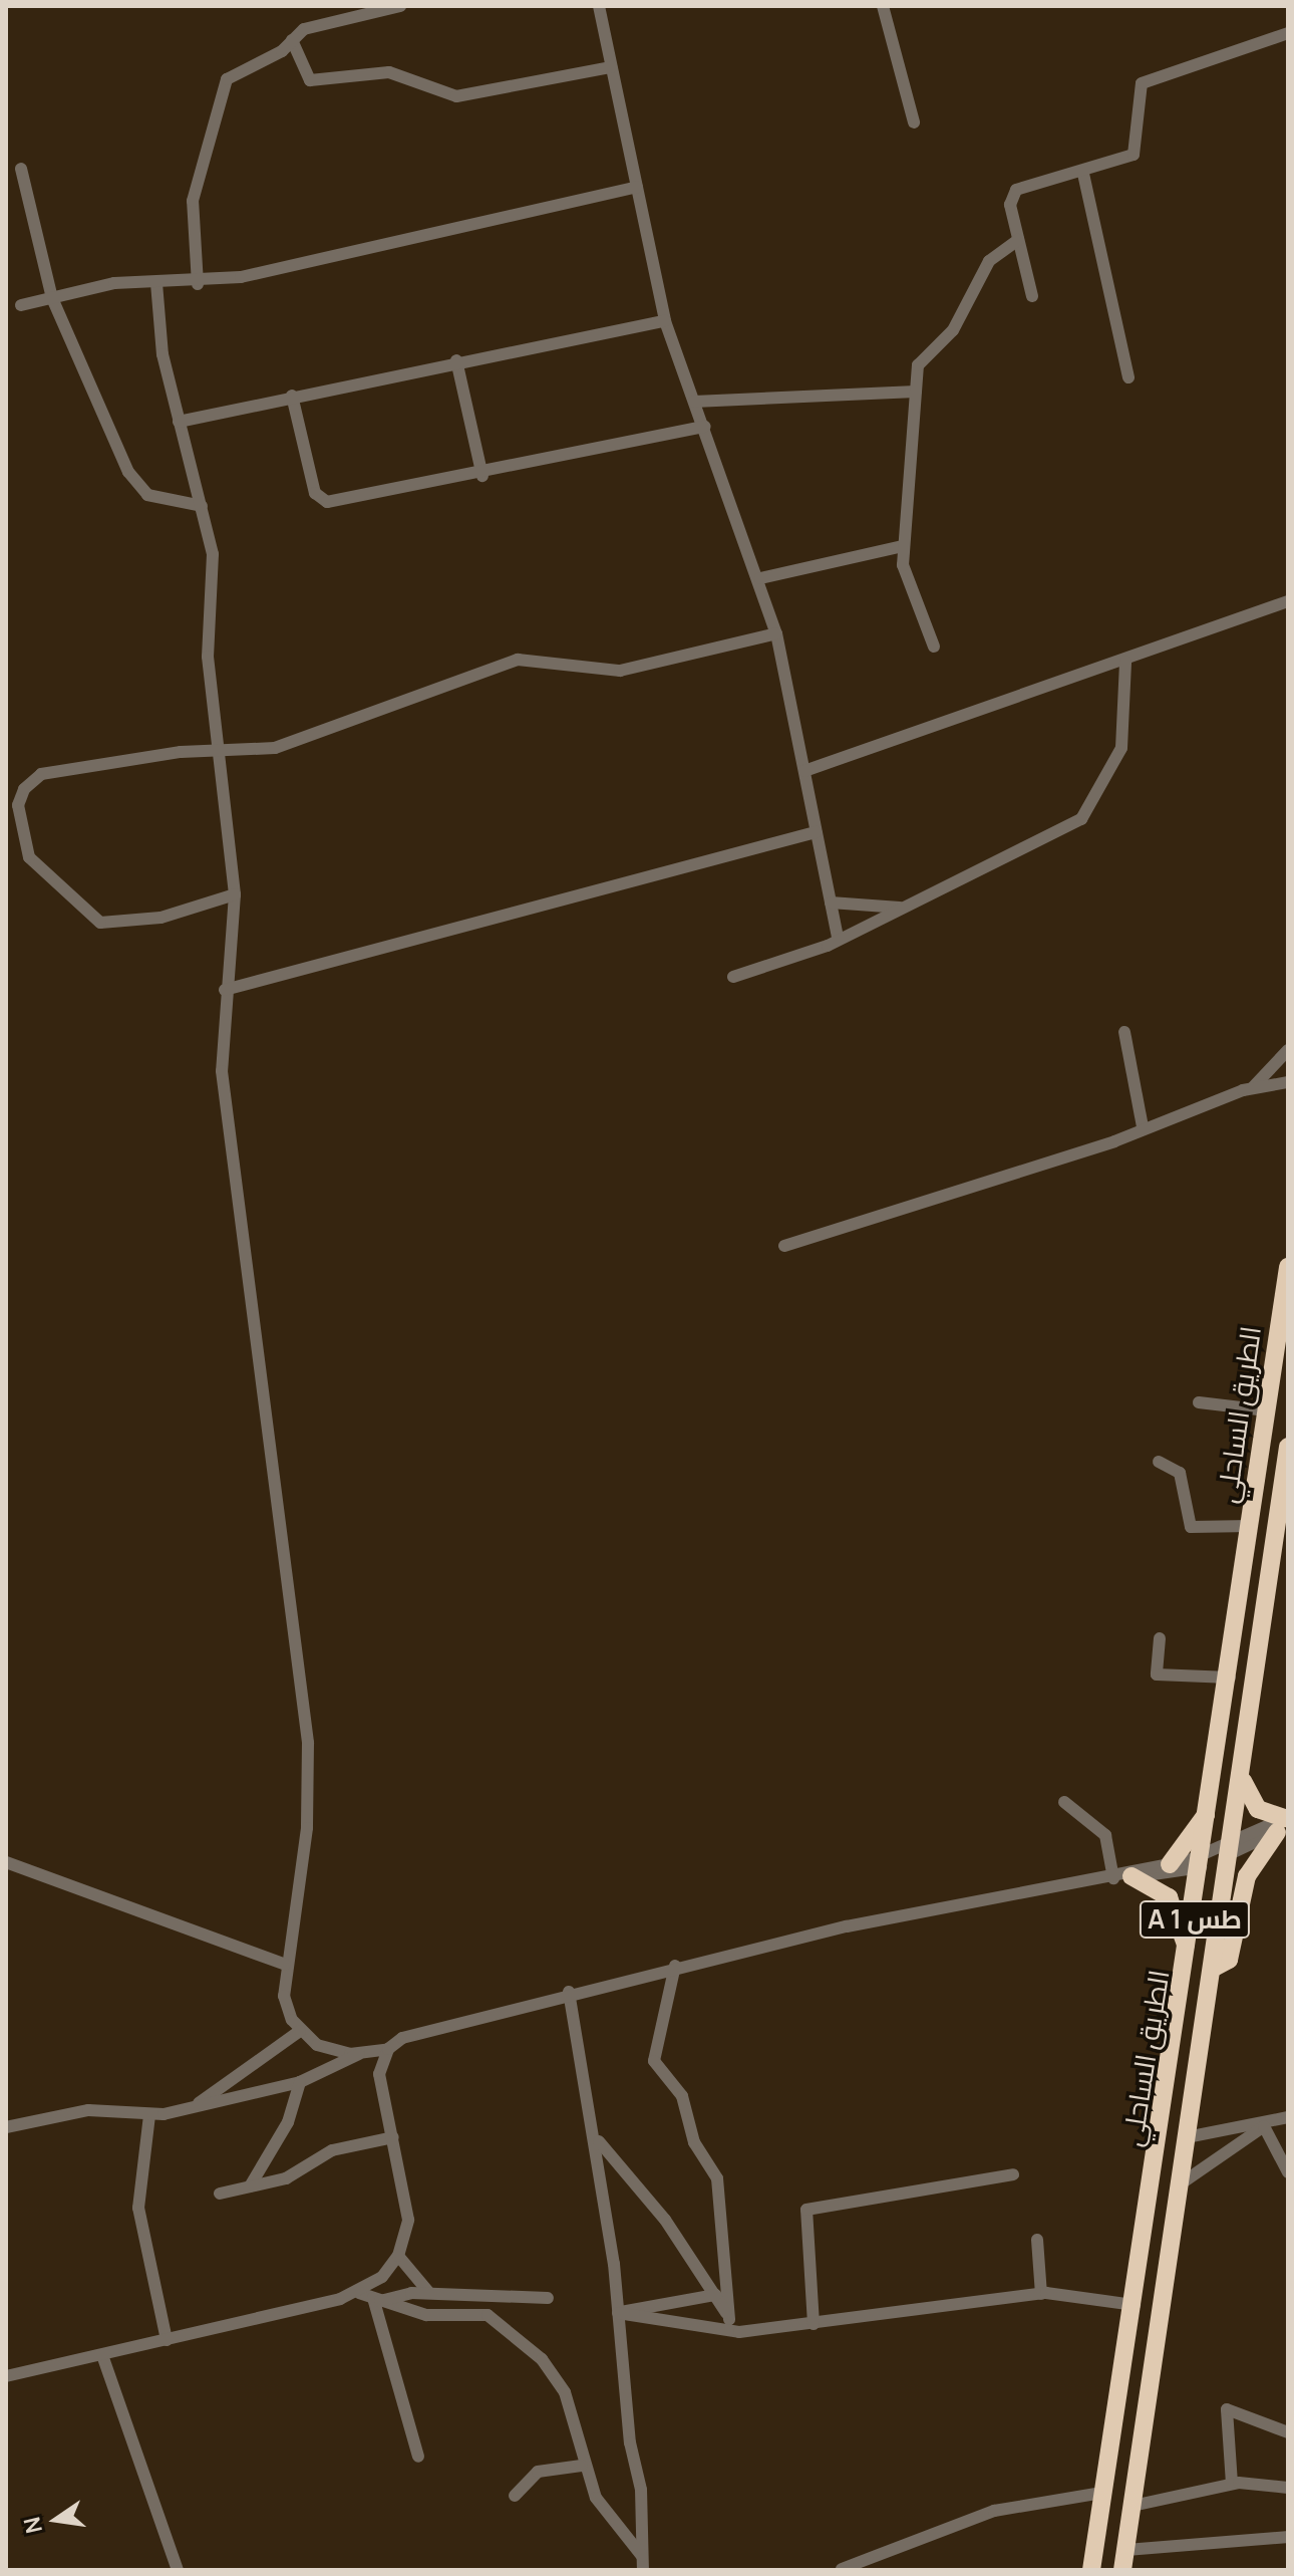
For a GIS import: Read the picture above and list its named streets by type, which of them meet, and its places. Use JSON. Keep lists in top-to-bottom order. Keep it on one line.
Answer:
{"streets":{"highway":["الطريق الساحلي","A 1 طس"]},"north":"left"}
